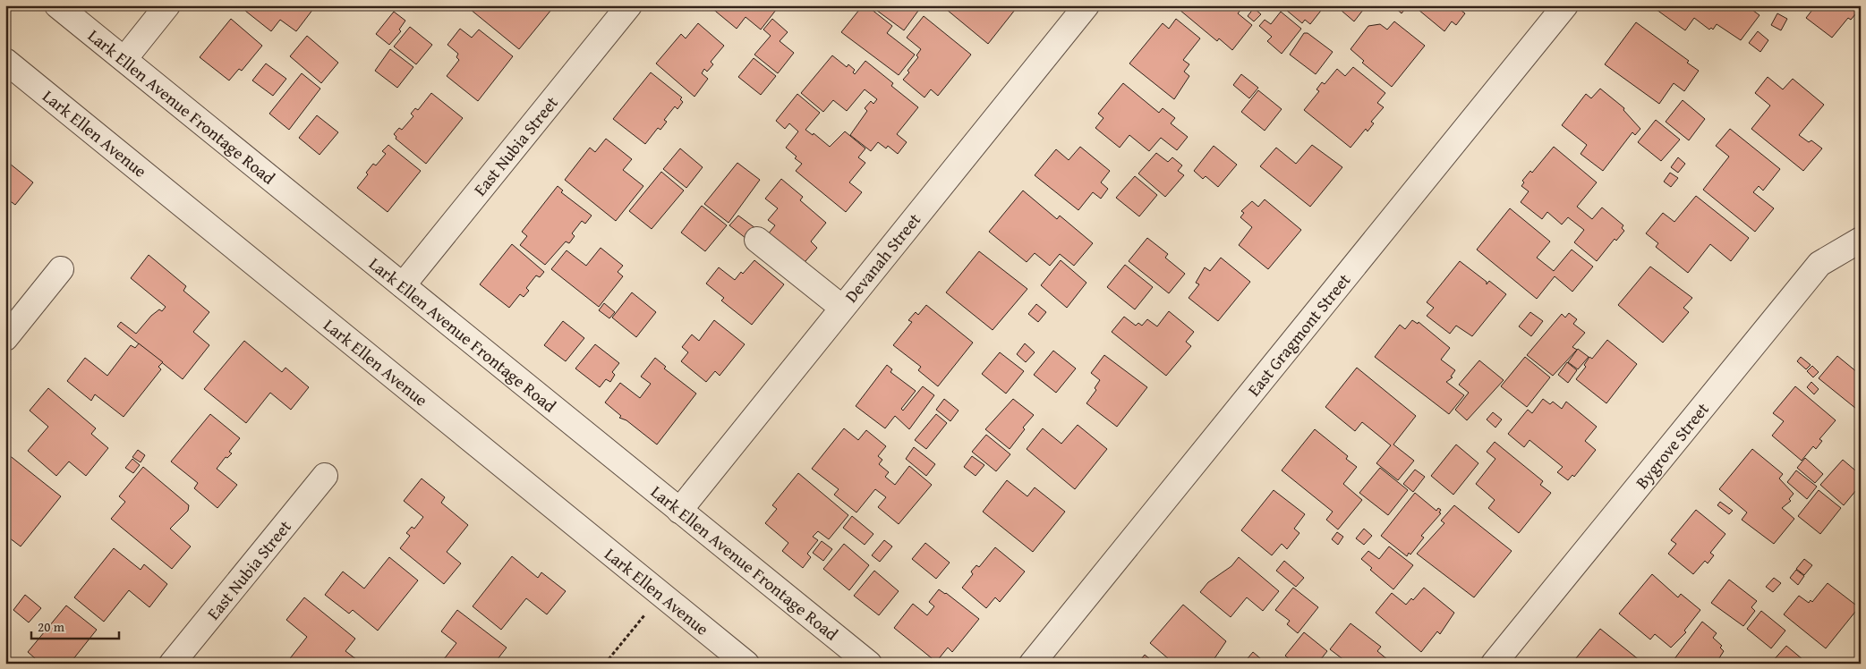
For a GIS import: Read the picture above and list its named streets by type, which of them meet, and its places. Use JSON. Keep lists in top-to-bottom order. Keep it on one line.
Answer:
{"streets":{"street":["Lark Ellen Avenue Frontage Road","Lark Ellen Avenue","East Nubia Street","Devanah Street","East Gragmont Street","Bygrove Street"]},"crossings":[["Lark Ellen Avenue Frontage Road","East Nubia Street"],["Lark Ellen Avenue Frontage Road","Devanah Street"]],"scale_bar":"20 m"}
